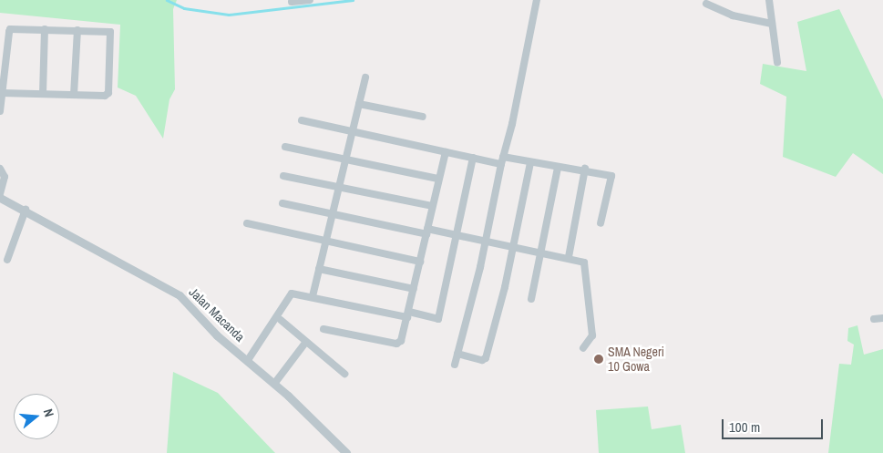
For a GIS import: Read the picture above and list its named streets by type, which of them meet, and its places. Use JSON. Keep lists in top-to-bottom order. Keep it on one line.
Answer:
{"streets":{"street":["Jalan Macanda"]},"places":["SMA Negeri 10 Gowa"],"scale_bar":"100 m","north":"right"}
